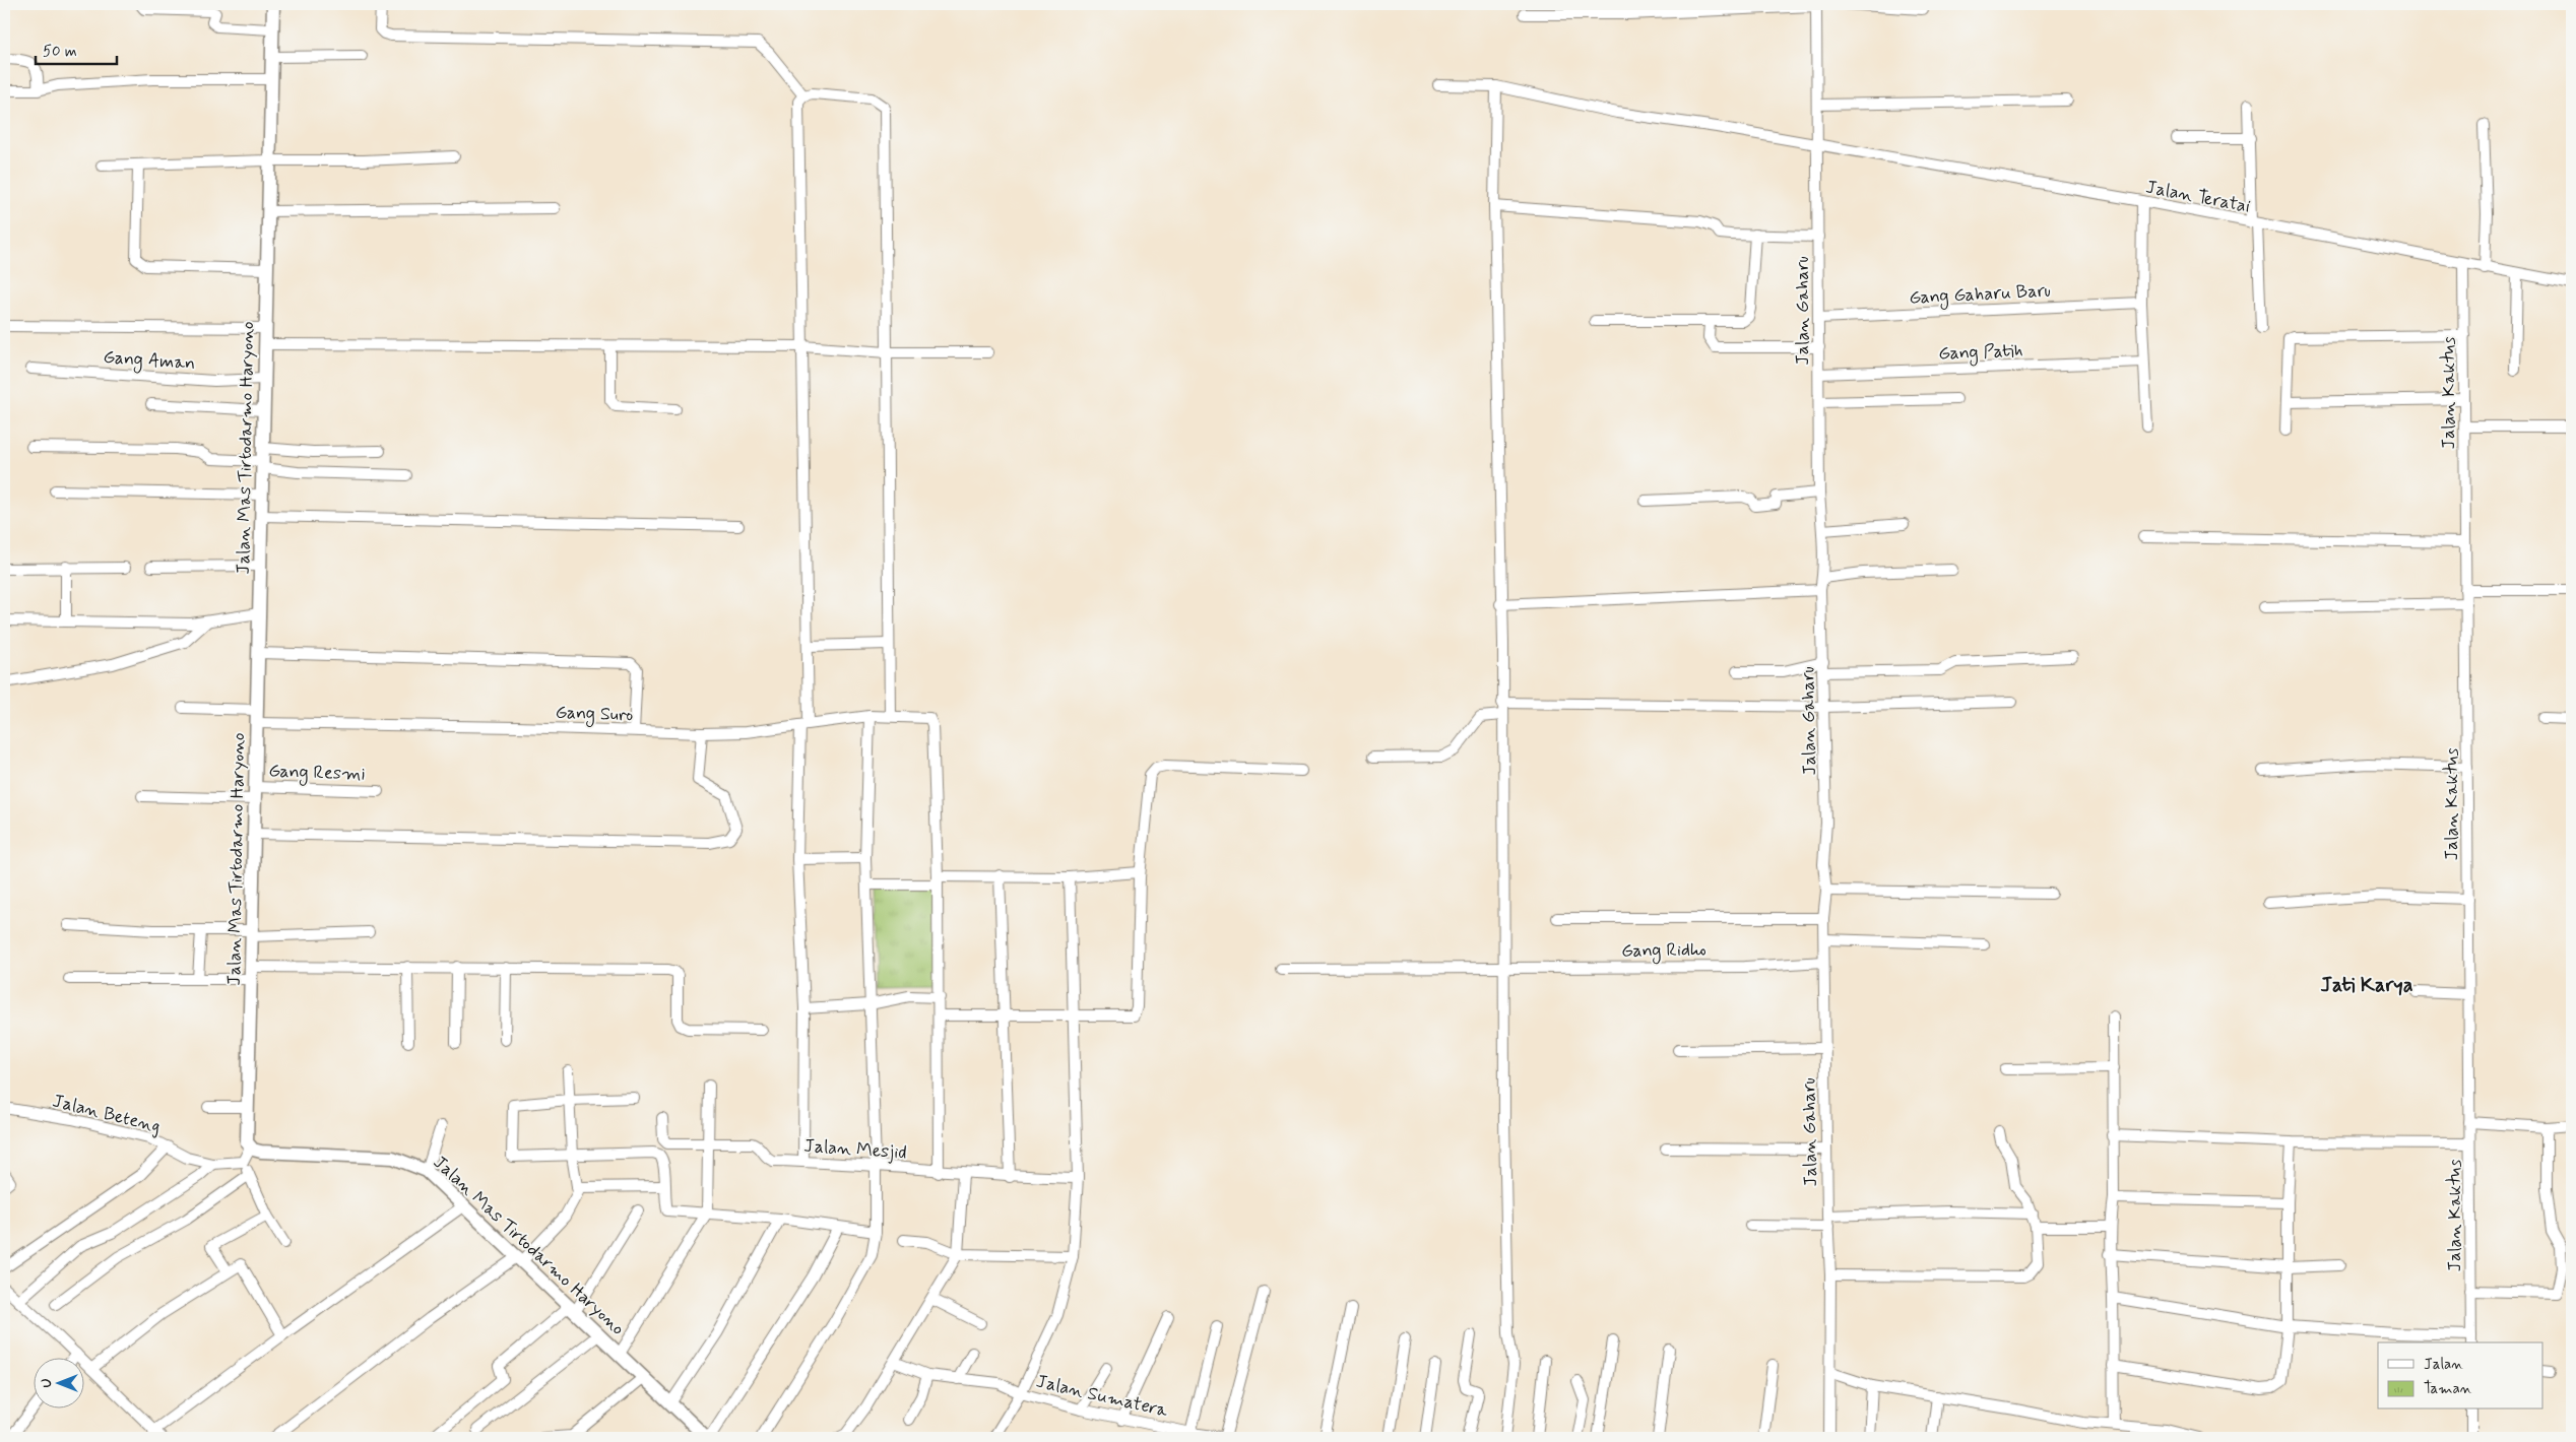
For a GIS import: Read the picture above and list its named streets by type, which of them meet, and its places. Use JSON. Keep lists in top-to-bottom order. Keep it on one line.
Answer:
{"streets":{"street":["Jalan Teratai","Gang Gaharu Baru","Jalan Gaharu","Gang Patih","Gang Aman","Jalan Kaktus","Jalan Mas Tirtodarmo Haryono","Gang Suro","Gang Resmi","Gang Ridho","Jalan Beteng","Jalan Mesjid","Jalan Sumatera"]},"crossings":[["Jalan Teratai","Jalan Gaharu"],["Jalan Teratai","Jalan Kaktus"],["Gang Gaharu Baru","Jalan Gaharu"],["Jalan Gaharu","Gang Patih"],["Jalan Gaharu","Gang Ridho"],["Gang Aman","Jalan Mas Tirtodarmo Haryono"],["Jalan Mas Tirtodarmo Haryono","Gang Suro"],["Jalan Mas Tirtodarmo Haryono","Gang Resmi"]],"districts":["Jati Karya"],"legend":["Jalan","Taman"],"scale_bar":"50 m","north":"left"}
